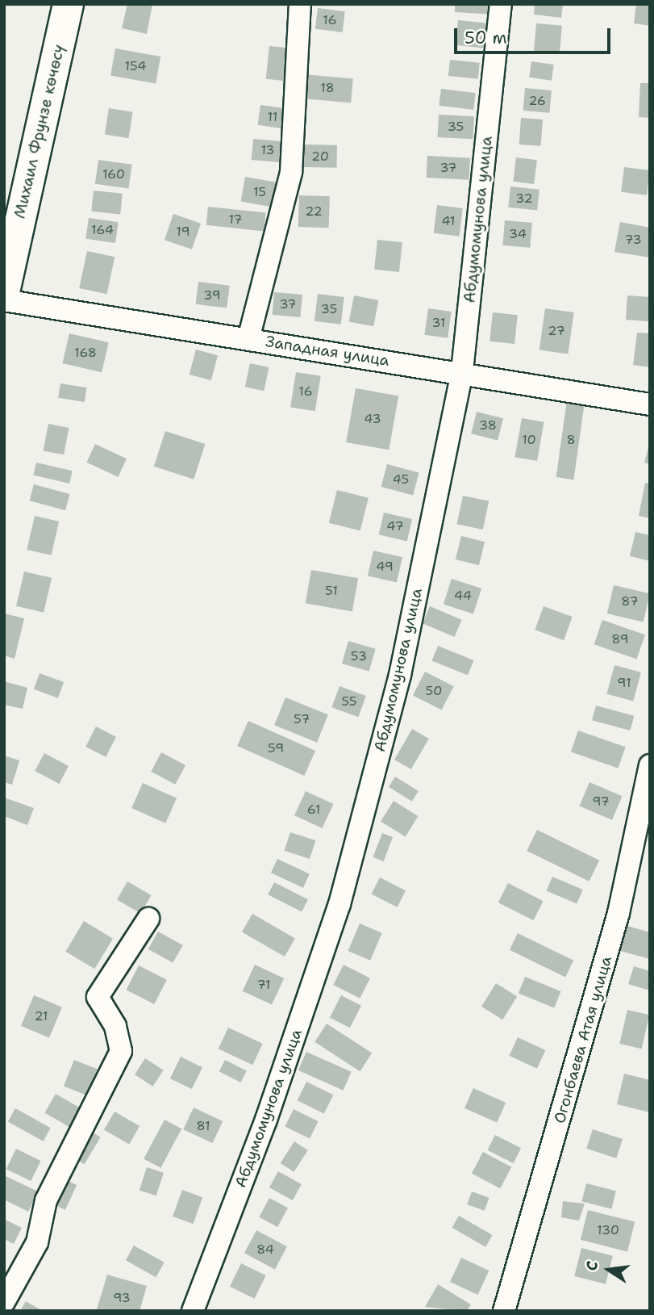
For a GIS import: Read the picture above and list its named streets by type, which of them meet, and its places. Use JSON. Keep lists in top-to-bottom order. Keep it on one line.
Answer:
{"streets":{"main road":["Михаил Фрунзе көчөсү"],"street":["Абдумомунова улица","Западная улица","Огонбаева Атая улица"]},"crossings":[["Абдумомунова улица","Западная улица"]],"house_numbers":["16","154","18","26","11","35","13","20","37","160","15","32","22","17","41","164","19","34","73","39","37","35","31","27","168","16","43","38","10","8","45","47","49","51","44","87","89","53","91","50","55","57","59","97","61","71","21","81","130","84","93"],"scale_bar":"50 m","north":"left"}
